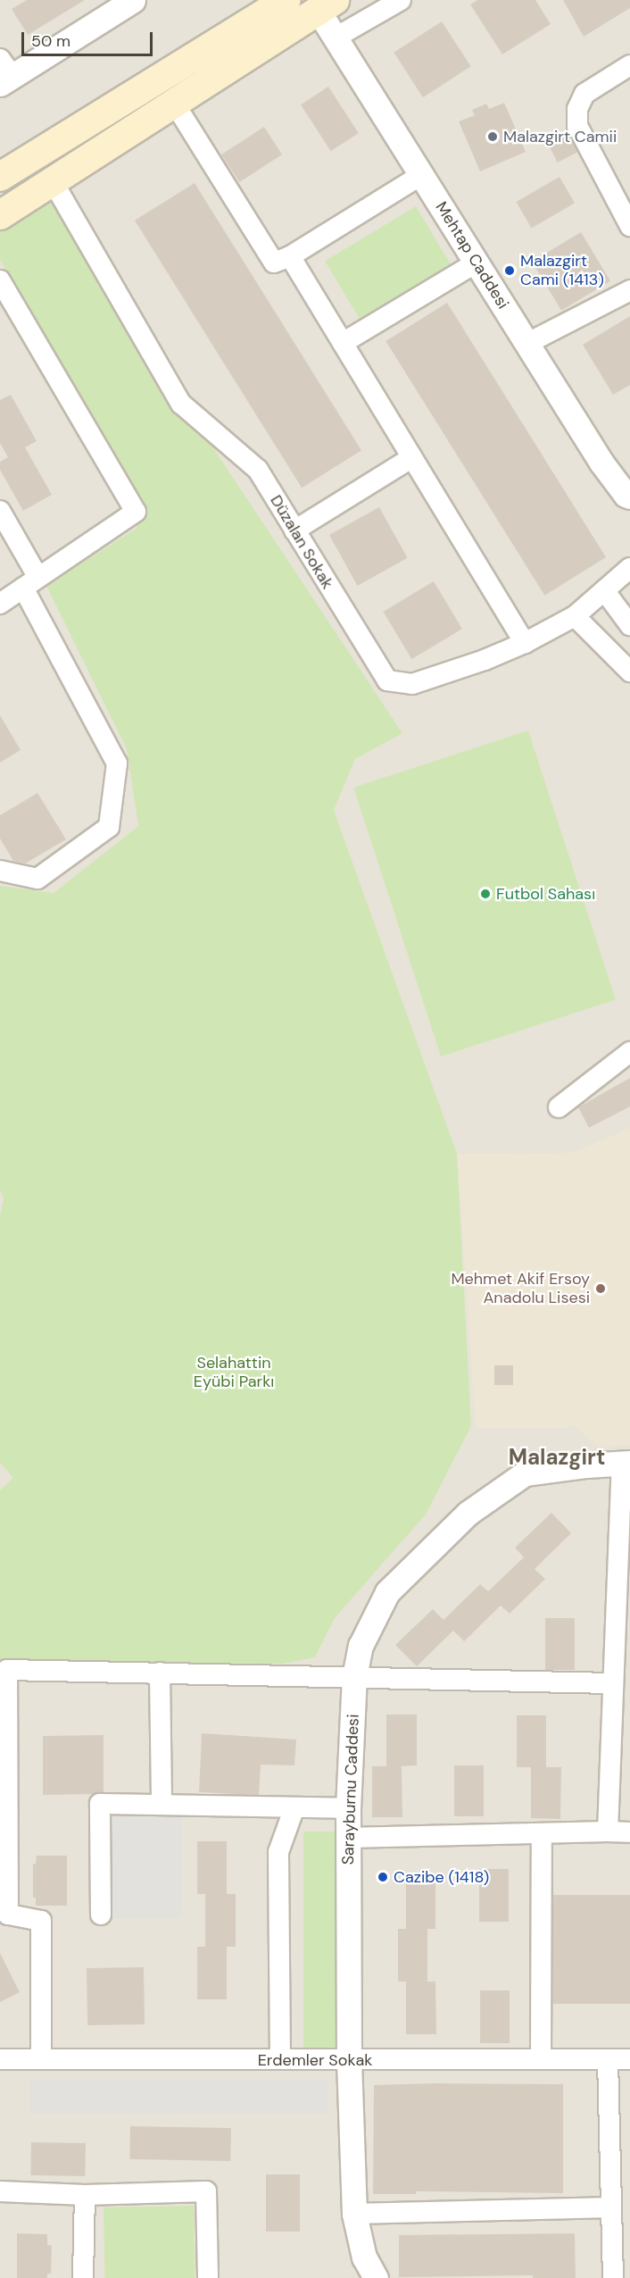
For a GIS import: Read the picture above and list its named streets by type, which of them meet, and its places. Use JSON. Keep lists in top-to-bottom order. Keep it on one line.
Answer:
{"streets":{"street":["Mehtap Caddesi","Düzalan Sokak","Sarayburnu Caddesi","Erdemler Sokak"]},"crossings":[["Sarayburnu Caddesi","Erdemler Sokak"]],"districts":["Malazgirt"],"parks":["Selahattin Eyübi Parkı"],"places":["Malazgirt Camii","Malazgirt Cami (1413)","Futbol Sahası","Mehmet Akif Ersoy Anadolu Lisesi","Cazibe (1418)"],"scale_bar":"50 m"}
